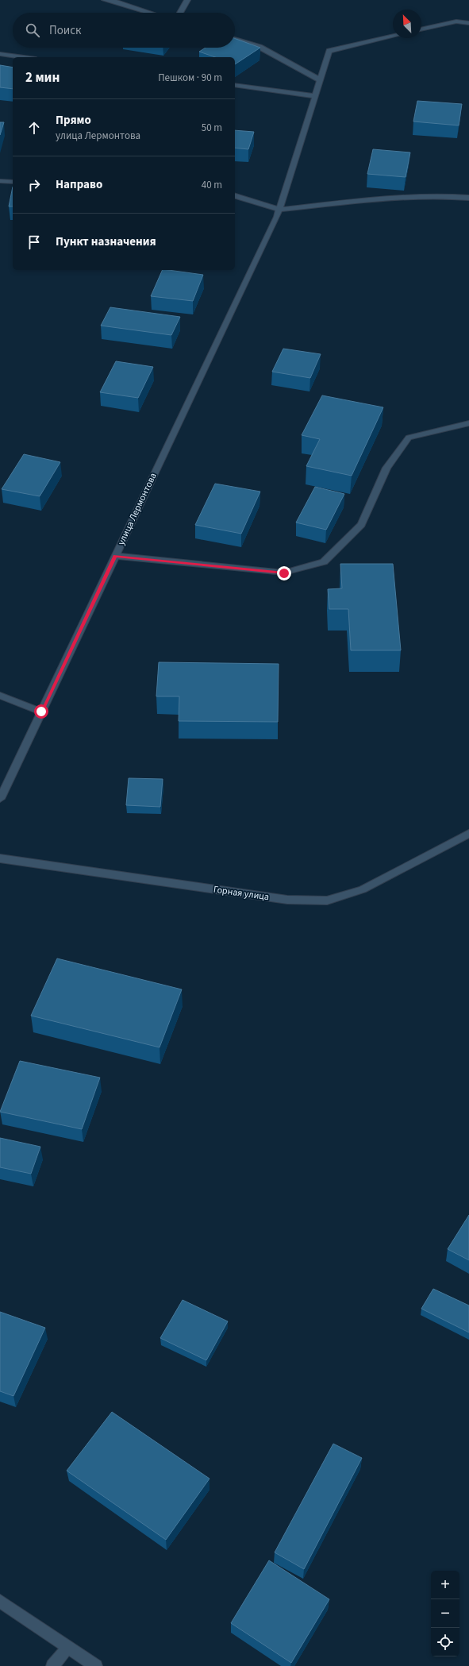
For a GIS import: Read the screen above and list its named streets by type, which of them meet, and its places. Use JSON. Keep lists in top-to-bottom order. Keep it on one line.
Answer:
{"streets":{"street":["улица Лермонтова","Горная улица"]},"north":"top left","page":{"search":"Поиск","heading":["2 мин","Пешком · 90 m"],"list":[["Прямо","улица Лермонтова","50 m"],["Направо","40 m"],"Пункт назначения"],"map_buttons":["+","−"]}}
